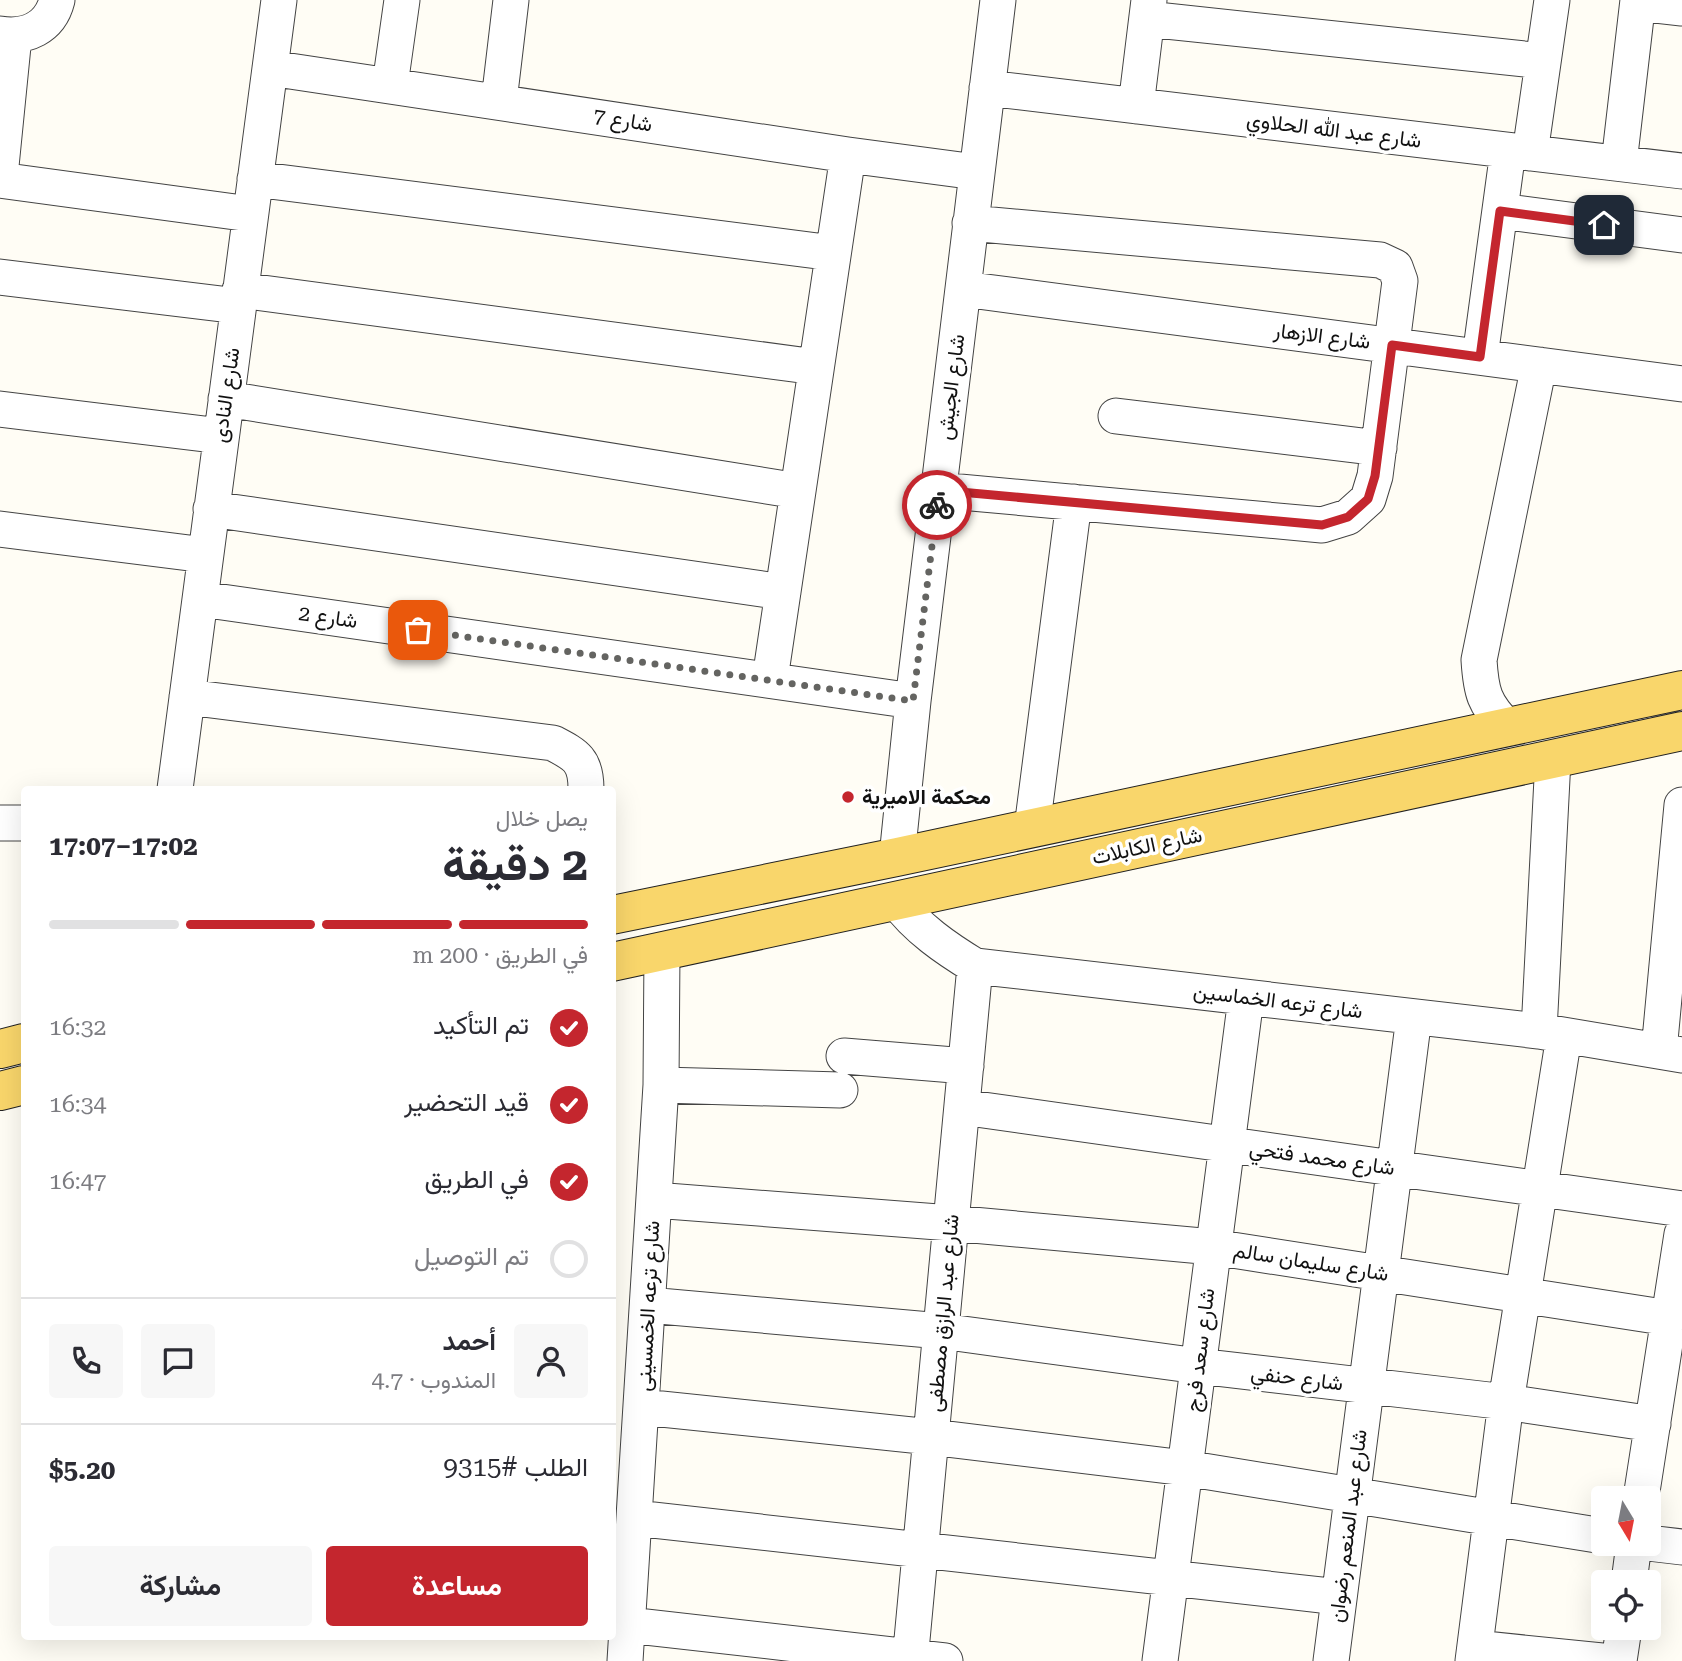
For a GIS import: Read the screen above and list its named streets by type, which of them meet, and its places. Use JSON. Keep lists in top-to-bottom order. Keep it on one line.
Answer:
{"streets":{"main road":["شارع الكابلات"],"street":["شارع 7","شارع عبد الله الحلاوي","شارع الازهار","شارع الجيش","شارع النادى","شارع 2","شارع ترعه الخماسين","شارع محمد فتحي","شارع سليمان سالم","شارع ترعه الخمسينى","شارع عبد الرازق مصطفى","شارع سعد فرج","شارع حنفي","شارع عبد المنعم رضوان"]},"crossings":[["شارع 7","شارع الجيش"],["شارع 7","شارع النادى"],["شارع عبد الله الحلاوي","شارع الجيش"],["شارع الازهار","شارع الجيش"],["شارع الجيش","شارع 2"],["شارع الجيش","شارع الكابلات"],["شارع النادى","شارع 2"],["شارع الكابلات","شارع ترعه الخماسين"],["شارع الكابلات","شارع ترعه الخمسينى"],["شارع ترعه الخماسين","شارع عبد الرازق مصطفى"],["شارع ترعه الخماسين","شارع سعد فرج"],["شارع ترعه الخماسين","شارع عبد المنعم رضوان"],["شارع محمد فتحي","شارع عبد الرازق مصطفى"],["شارع محمد فتحي","شارع سعد فرج"],["شارع محمد فتحي","شارع عبد المنعم رضوان"],["شارع سليمان سالم","شارع ترعه الخمسينى"],["شارع سليمان سالم","شارع عبد الرازق مصطفى"],["شارع سليمان سالم","شارع سعد فرج"],["شارع سليمان سالم","شارع عبد المنعم رضوان"],["شارع ترعه الخمسينى","شارع حنفي"],["شارع عبد الرازق مصطفى","شارع حنفي"],["شارع سعد فرج","شارع حنفي"],["شارع حنفي","شارع عبد المنعم رضوان"]],"places":["محكمة الاميرية"],"north":"bottom","page":{"heading":["2 دقيقة","يصل خلال","17:02–17:07"],"panel":["أحمد","المندوب · 4.7","الطلب #9315","$5.20"],"bar":"في الطريق · 200 m","list":[["تم التأكيد","16:32"],["قيد التحضير","16:34"],["في الطريق","16:47"],"تم التوصيل"],"buttons":["مساعدة","مشاركة"]}}
